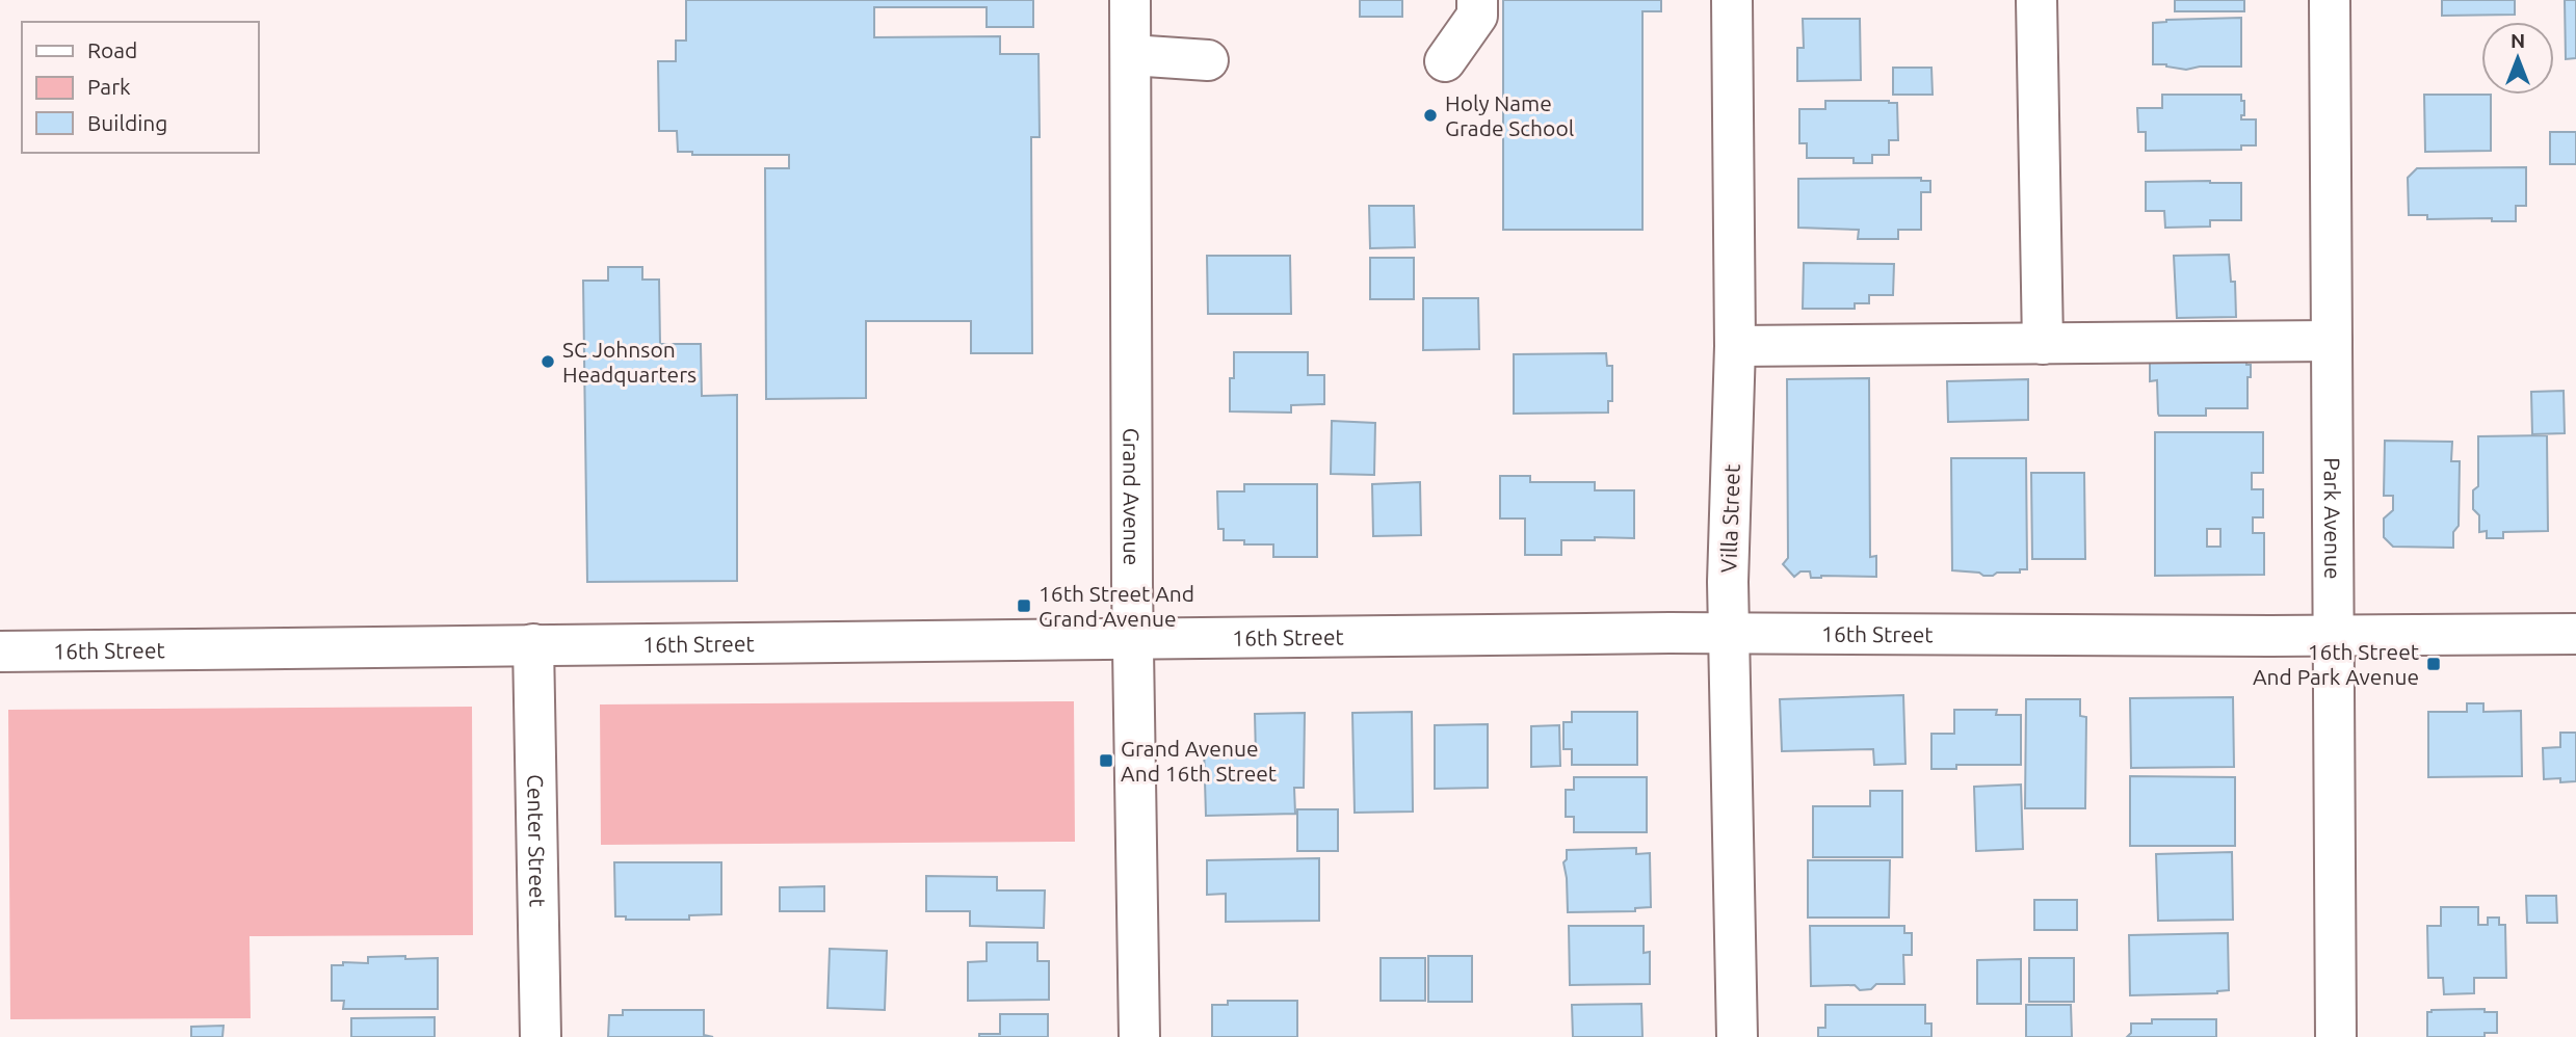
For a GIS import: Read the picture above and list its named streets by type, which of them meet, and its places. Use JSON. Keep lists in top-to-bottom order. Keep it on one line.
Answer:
{"streets":{"street":["Grand Avenue","Villa Street","Park Avenue","16th Street","Center Street"]},"crossings":[["Grand Avenue","16th Street"],["Villa Street","16th Street"],["Park Avenue","16th Street"],["16th Street","Center Street"]],"places":{"other":["Holy Name Grade School","SC Johnson Headquarters"],"transit":["16th Street And Grand Avenue","16th Street And Park Avenue","Grand Avenue And 16th Street"]},"legend":["Road","Park","Building"],"north":"top"}
